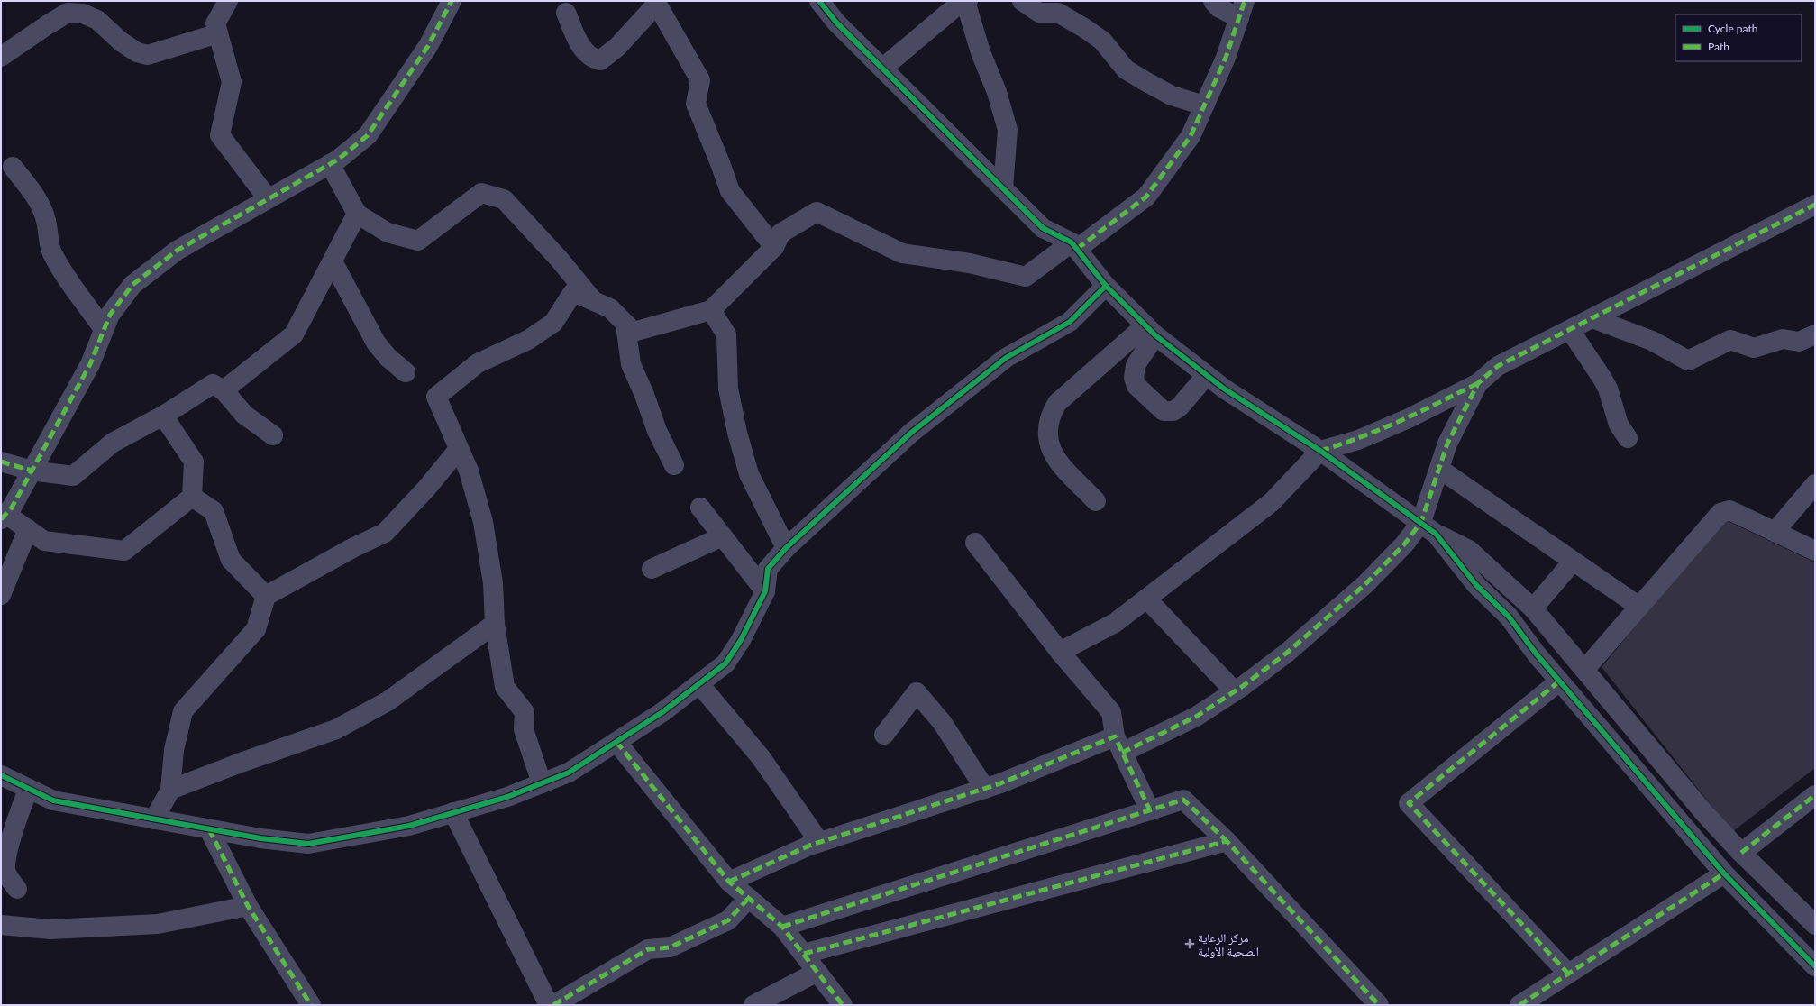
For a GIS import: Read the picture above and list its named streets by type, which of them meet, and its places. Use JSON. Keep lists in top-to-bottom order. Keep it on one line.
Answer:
{"places":{"health":["مركز الرعاية الصحية الأولية"]},"legend":["Cycle path","Path"]}
